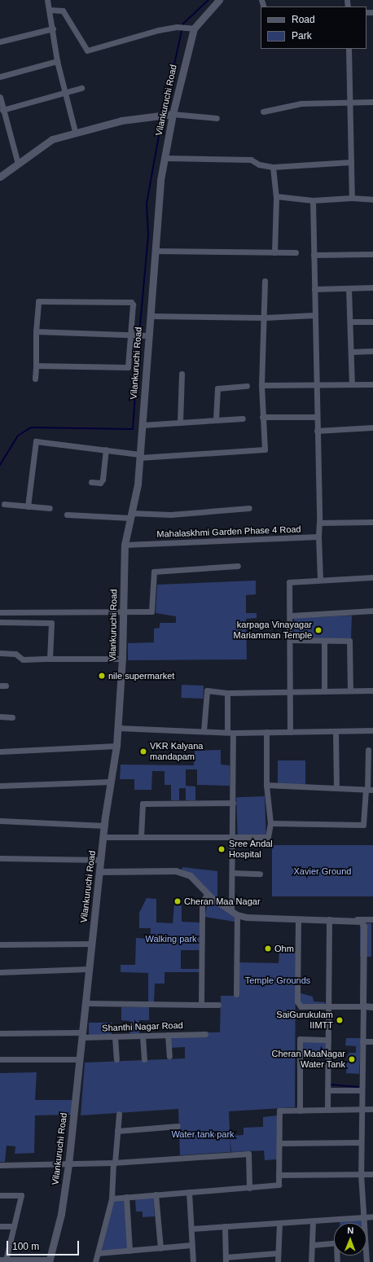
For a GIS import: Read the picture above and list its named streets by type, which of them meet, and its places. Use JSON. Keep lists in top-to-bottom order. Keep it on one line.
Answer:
{"streets":{"main road":["Vilankuruchi Road"],"street":["Mahalaskhmi Garden Phase 4 Road","Shanthi Nagar Road"]},"crossings":[["Vilankuruchi Road","Mahalaskhmi Garden Phase 4 Road"],["Vilankuruchi Road","Shanthi Nagar Road"]],"parks":["Xavier Ground","Walking park","Temple Grounds","Water tank park"],"places":["karpaga Vinayagar Mariamman Temple","nile supermarket","VKR Kalyana mandapam","Sree Andal Hospital","Cheran Maa Nagar","Ohm","SaiGurukulam IIMTT","Cheran MaaNagar Water Tank"],"legend":["Road","Park"],"scale_bar":"100 m","north":"top"}
